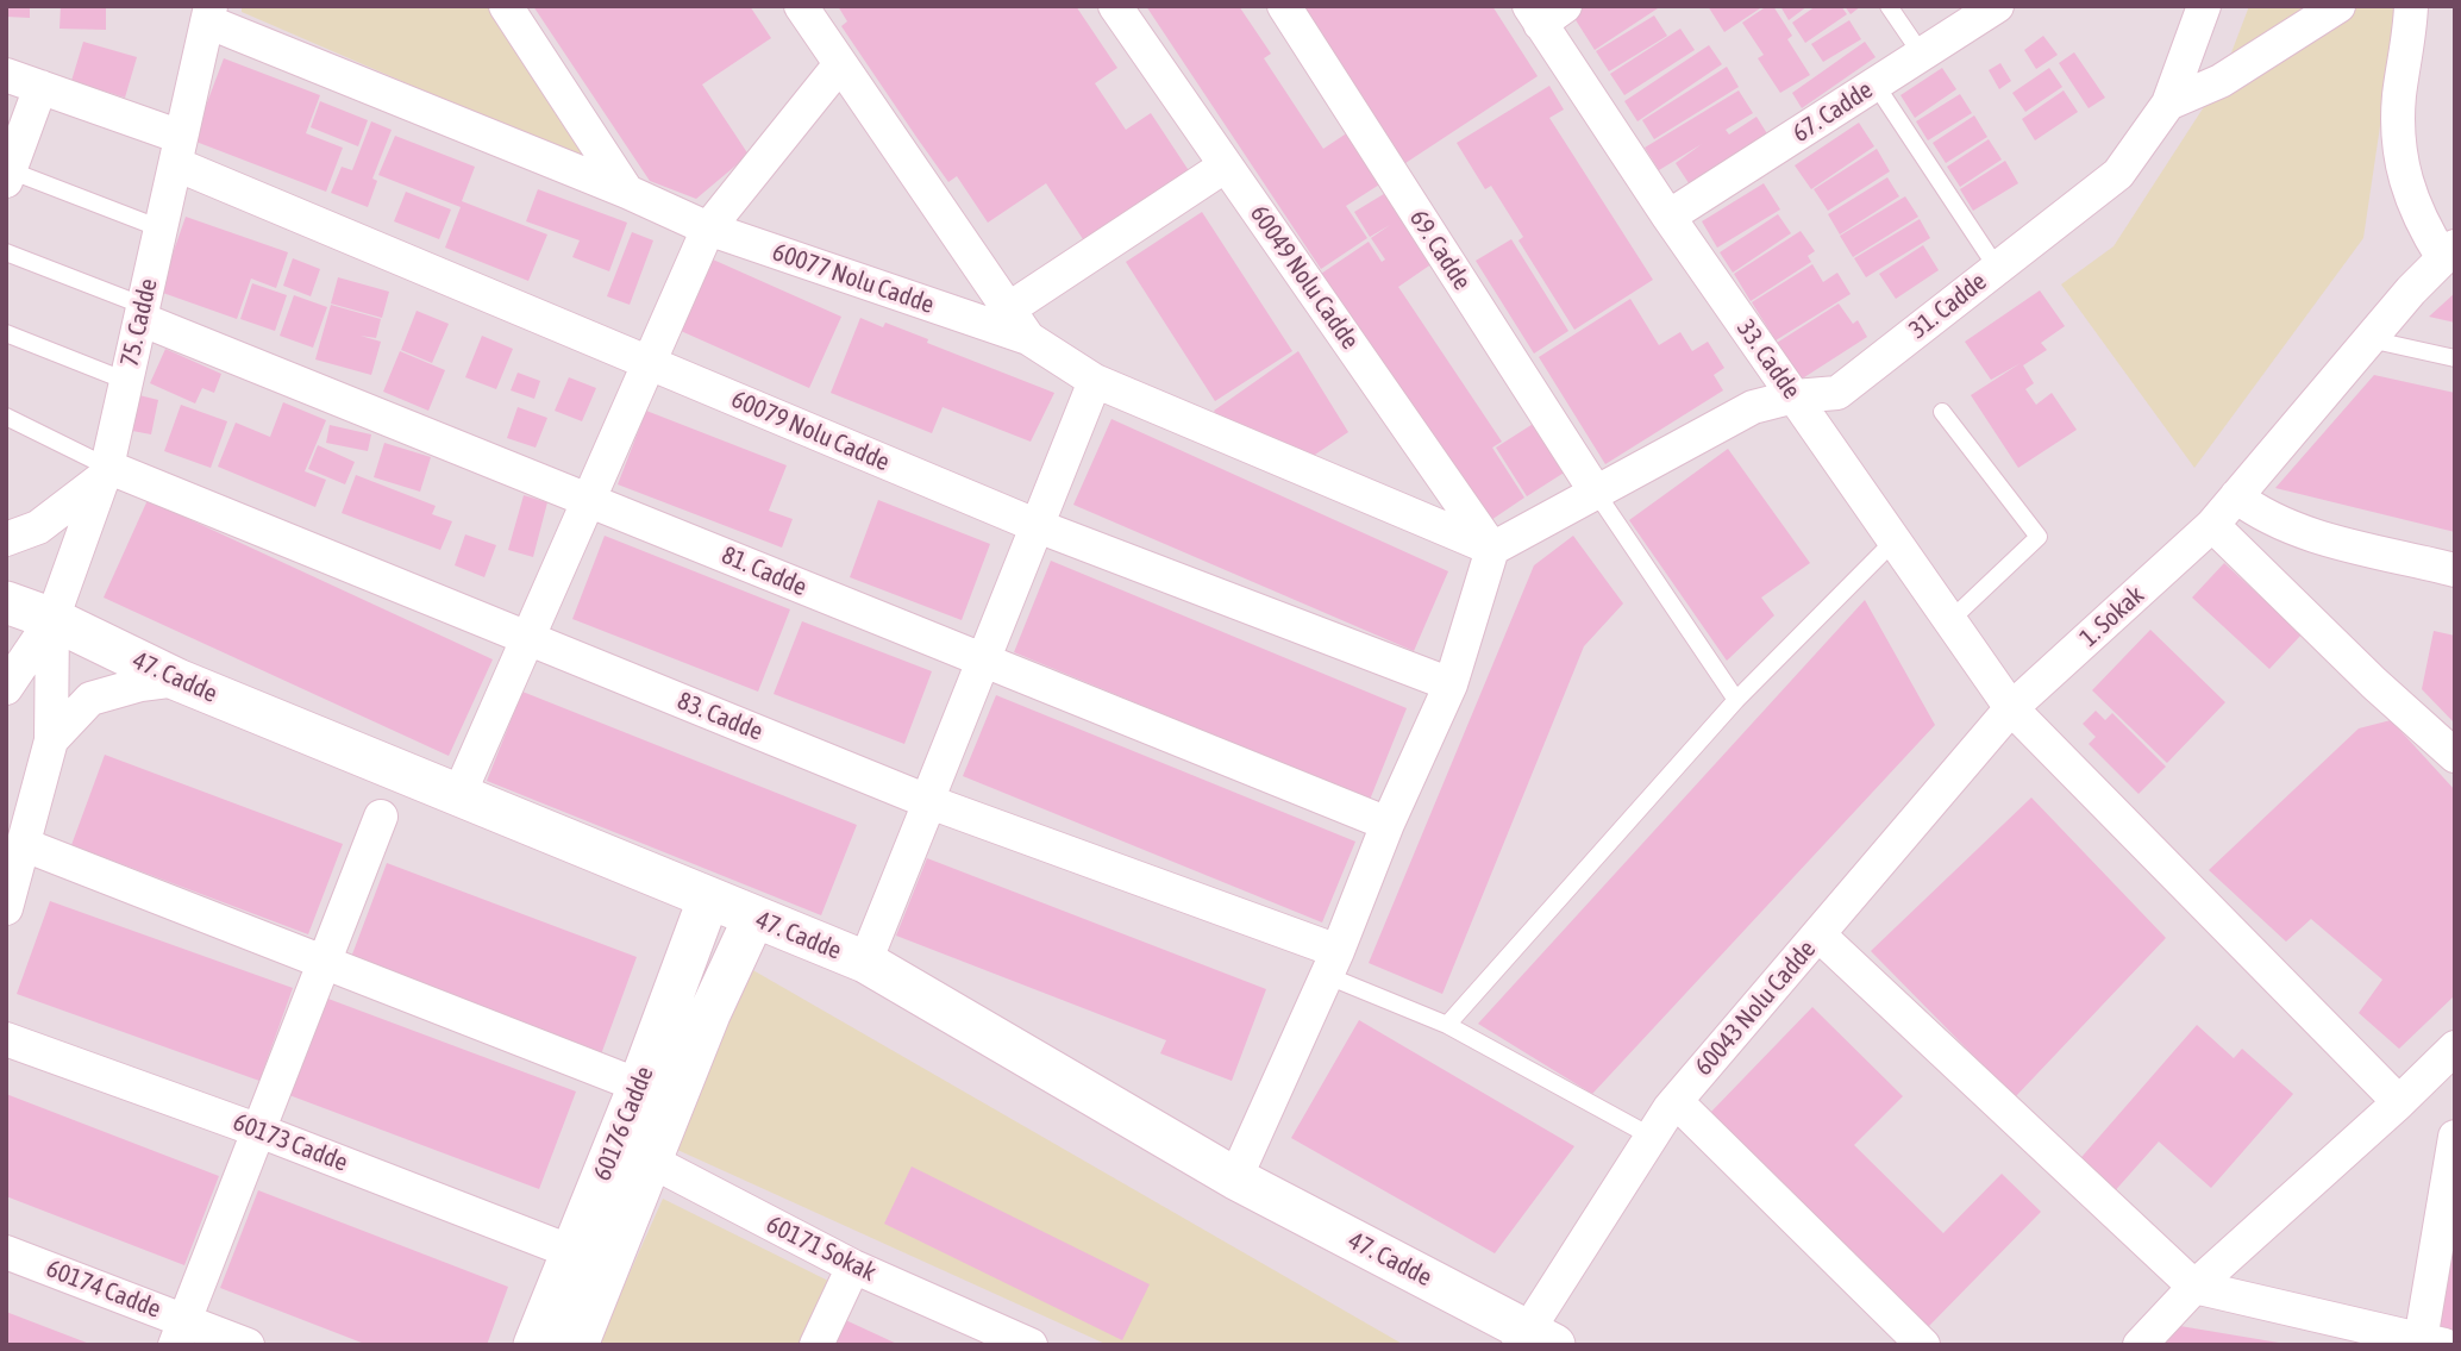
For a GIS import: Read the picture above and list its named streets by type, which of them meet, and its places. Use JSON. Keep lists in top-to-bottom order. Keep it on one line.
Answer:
{"streets":{"street":["67. Cadde","69. Cadde","60049 Nolu Cadde","60077 Nolu Cadde","31. Cadde","75. Cadde","33. Cadde","60079 Nolu Cadde","81. Cadde","1. Sokak","47. Cadde","83. Cadde","60043 Nolu Cadde","60176 Cadde","60173 Cadde","60171 Sokak","60174 Cadde"]},"crossings":[["67. Cadde","33. Cadde"],["69. Cadde","31. Cadde"],["60049 Nolu Cadde","60077 Nolu Cadde"],["60049 Nolu Cadde","31. Cadde"],["60077 Nolu Cadde","31. Cadde"],["60077 Nolu Cadde","75. Cadde"],["31. Cadde","33. Cadde"],["75. Cadde","60079 Nolu Cadde"],["75. Cadde","81. Cadde"],["75. Cadde","47. Cadde"],["75. Cadde","83. Cadde"],["33. Cadde","1. Sokak"],["33. Cadde","60043 Nolu Cadde"],["1. Sokak","60043 Nolu Cadde"],["47. Cadde","60043 Nolu Cadde"],["47. Cadde","60176 Cadde"],["60176 Cadde","60173 Cadde"],["60176 Cadde","60171 Sokak"]]}
